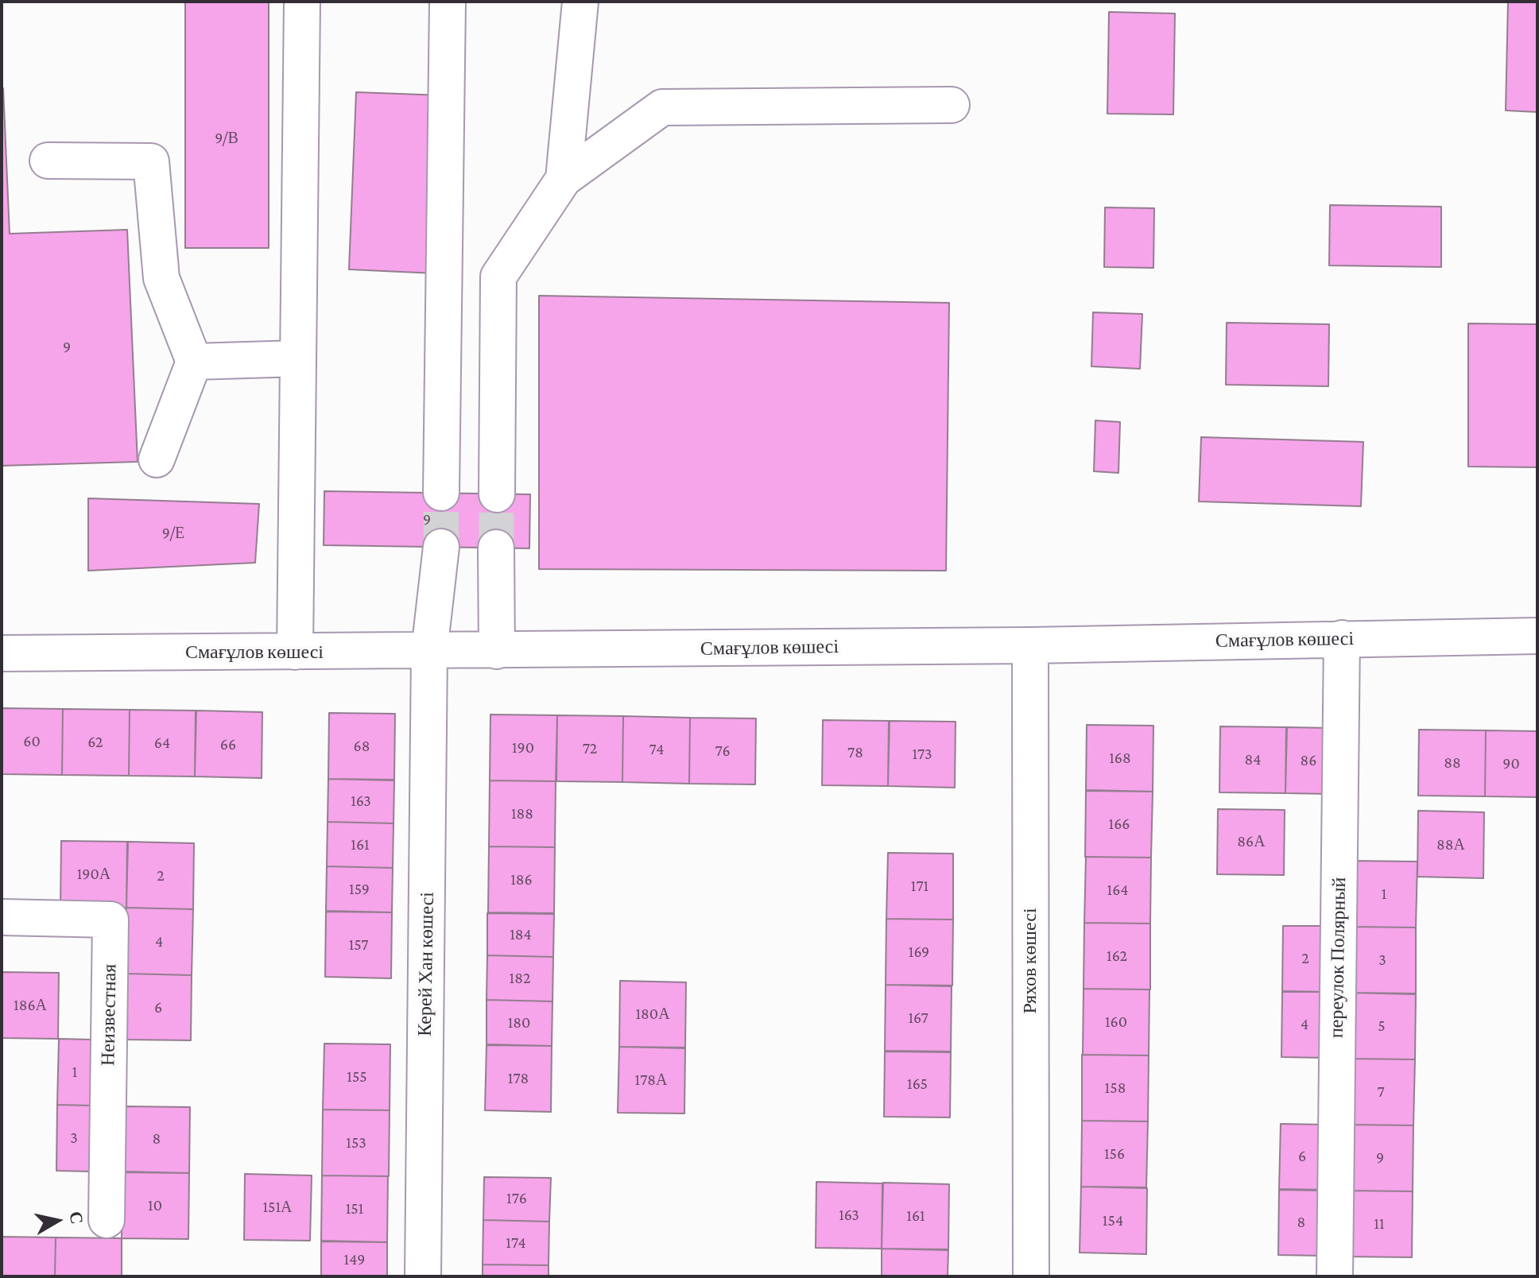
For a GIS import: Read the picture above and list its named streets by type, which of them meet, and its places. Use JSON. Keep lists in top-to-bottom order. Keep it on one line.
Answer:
{"streets":{"street":["Смағұлов көшесі","переулок Полярный","Ряхов көшесі","Керей Хан көшесі","Неизвестная"]},"crossings":[["Смағұлов көшесі","переулок Полярный"],["Смағұлов көшесі","Ряхов көшесі"],["Смағұлов көшесі","Керей Хан көшесі"]],"house_numbers":["9/В","9","9","9/Е","60","62","64","66","68","190","72","74","76","78","173","168","84","86","88","90","163","188","166","86А","161","88А","190А","2","186","171","159","164","1","184","4","157","169","162","2","3","182","186А","6","180А","167","160","180","4","5","1","155","178","178А","165","158","7","3","8","153","156","6","9","176","10","151А","151","163","161","154","8","11","174","149"],"north":"right"}
